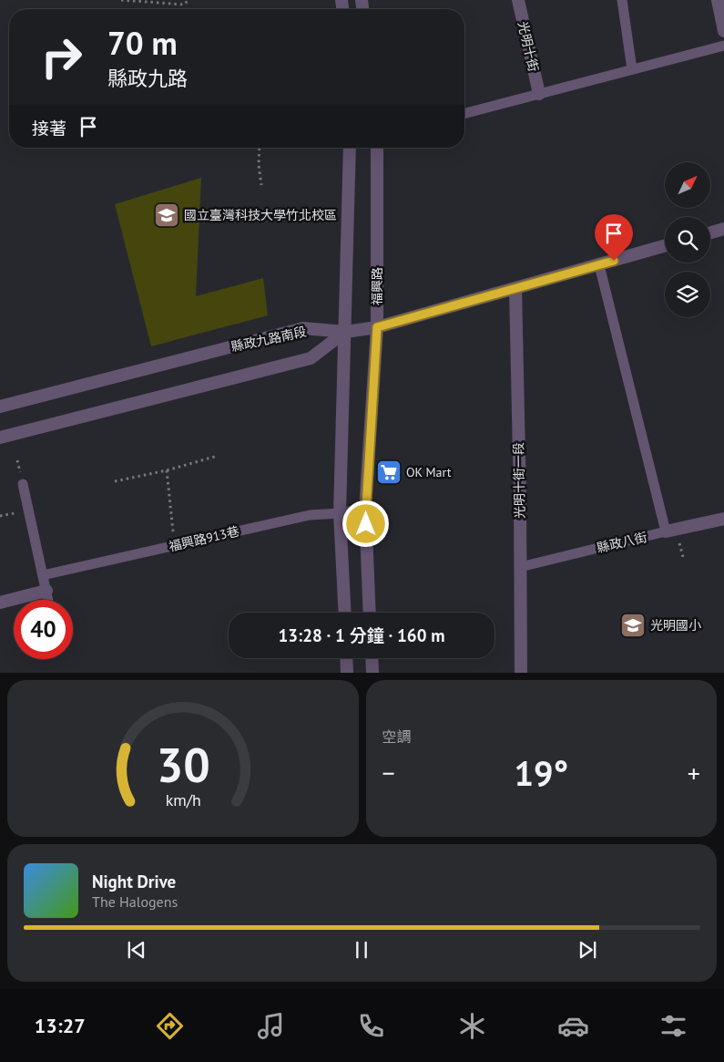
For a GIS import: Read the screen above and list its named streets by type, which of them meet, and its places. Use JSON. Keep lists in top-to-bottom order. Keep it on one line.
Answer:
{"streets":{"street":["光明十街","福興路","縣政九路南段","光明十街一段","縣政八街"],"lane":["福興路913巷"]},"crossings":[["福興路","福興路913巷"],["光明十街一段","縣政八街"]],"places":{"school or university":["國立臺灣科技大學竹北校區","光明國小"],"supermarket":["OK Mart"]},"north":"top right","page":{"turn":["70 m","縣政九路"],"then":"接著","limit":"40","trip":"13:28 · 1 分鐘 · 160 m","tile":"空調","heat":["−","19°","+"],"song":["Night Drive","The Halogens"],"tabs":"13:27","gauge":["30","km/h"]}}
